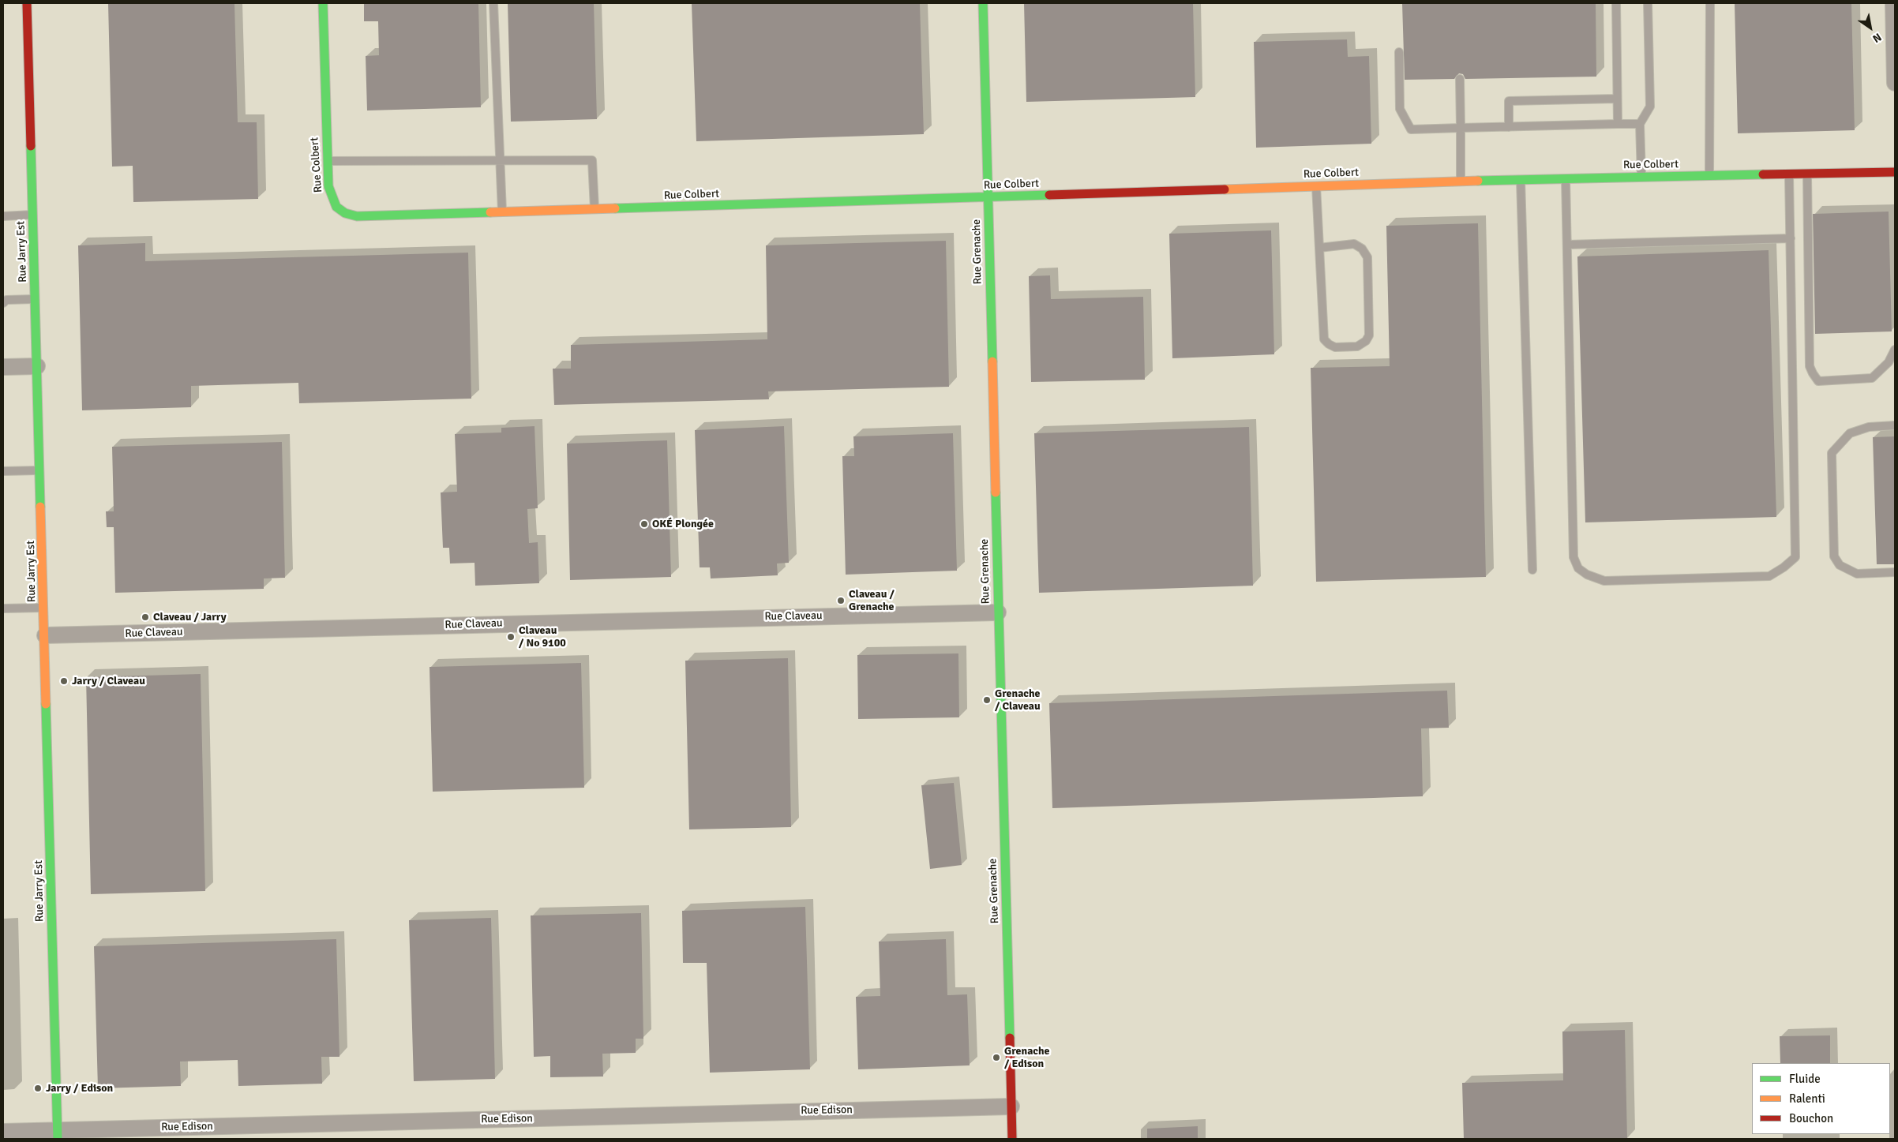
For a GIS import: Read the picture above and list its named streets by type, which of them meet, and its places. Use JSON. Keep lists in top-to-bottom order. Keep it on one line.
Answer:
{"streets":{"street":["Rue Colbert","Rue Jarry Est","Rue Grenache","Rue Claveau","Rue Edison"]},"crossings":[["Rue Colbert","Rue Grenache"],["Rue Jarry Est","Rue Claveau"],["Rue Jarry Est","Rue Edison"],["Rue Grenache","Rue Claveau"],["Rue Grenache","Rue Edison"]],"places":["OKÉ Plongée","Claveau / Grenache","Claveau / Jarry","Claveau / No 9100","Jarry / Claveau","Grenache / Claveau","Grenache / Edison","Jarry / Edison"],"legend":["Fluide","Ralenti","Bouchon"],"north":"bottom right"}
